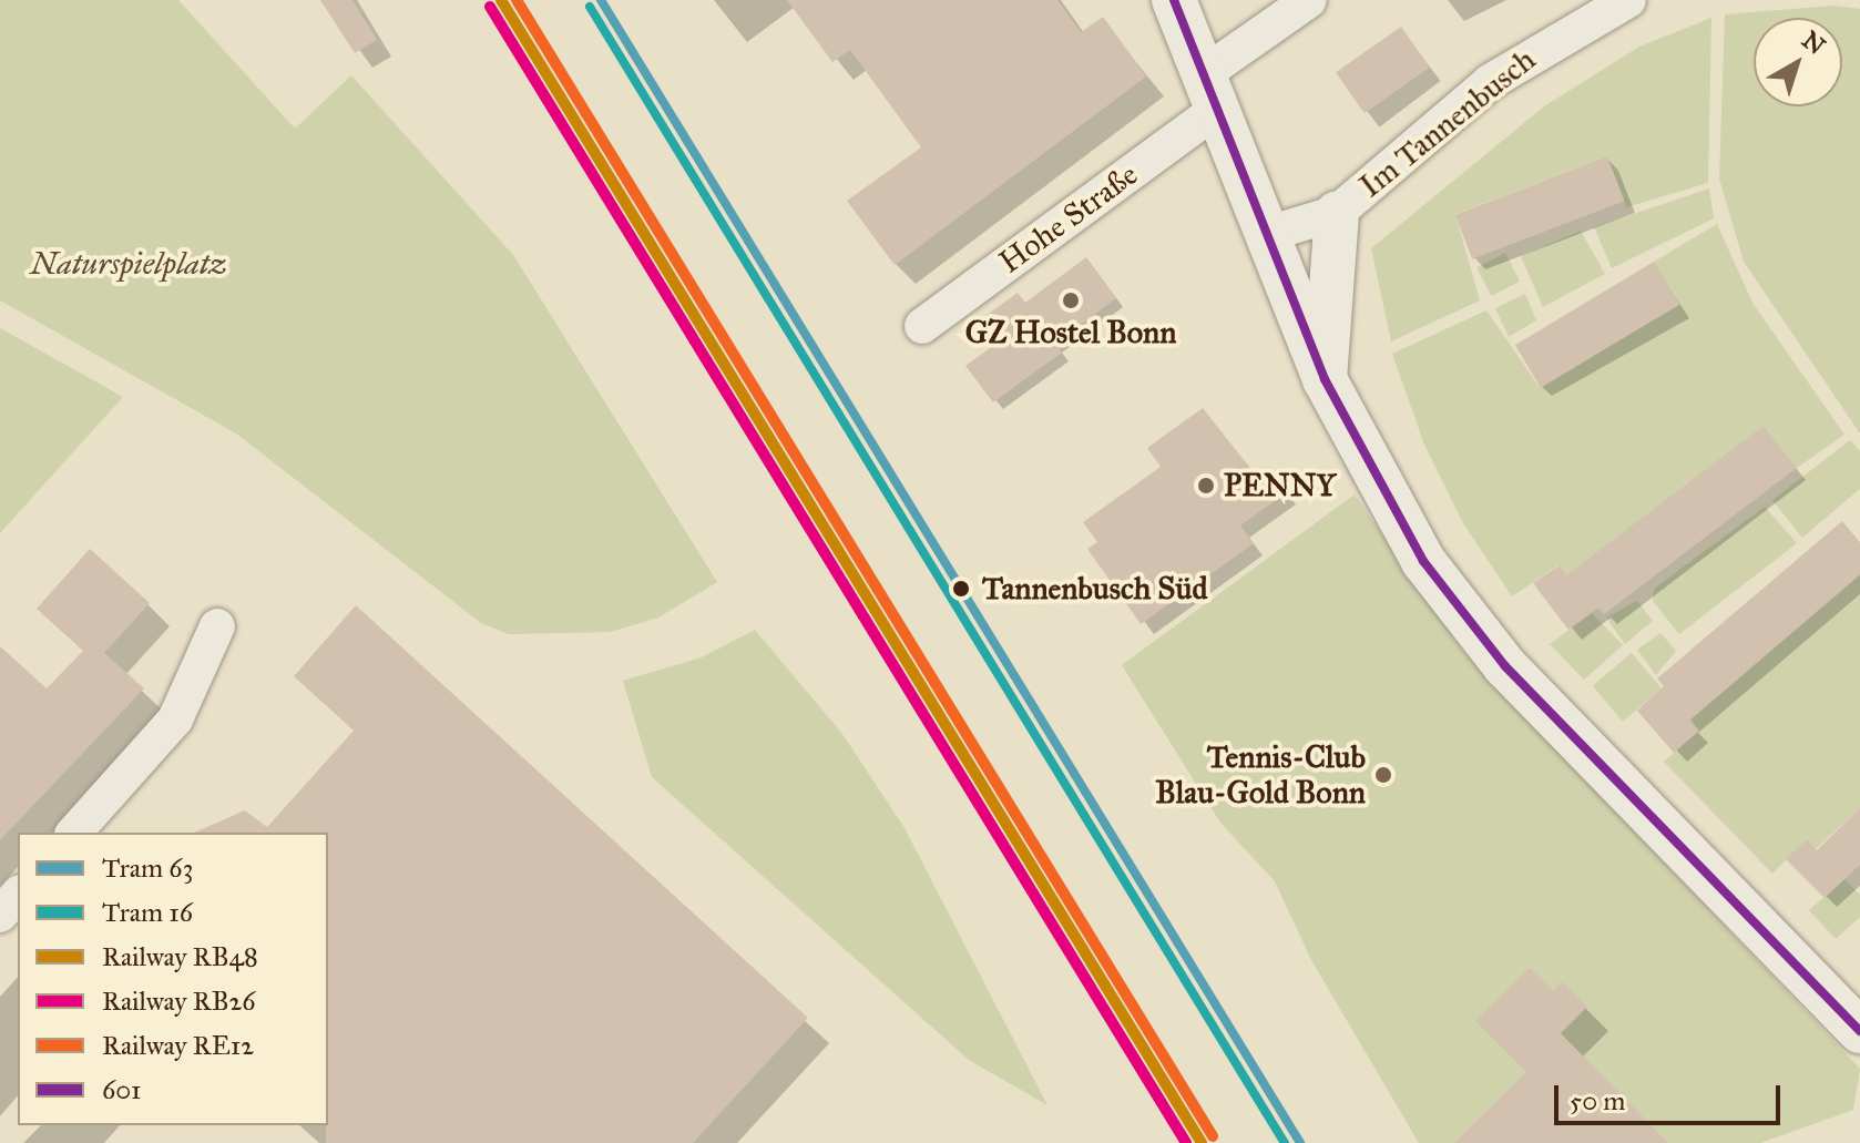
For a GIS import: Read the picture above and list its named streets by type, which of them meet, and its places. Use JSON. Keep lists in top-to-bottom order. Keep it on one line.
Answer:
{"streets":{"street":["Im Tannenbusch","Hohe Straße"]},"parks":["Naturspielplatz"],"places":["GZ Hostel Bonn","PENNY","Tannenbusch Süd","Tennis-Club Blau-Gold Bonn"],"lines":["tram line 63","rail line RB48","rail line RE12","transit line 601","tram line 16","rail line RB26"],"legend":["Tram 63","Tram 16","Railway RB48","Railway RB26","Railway RE12","601"],"scale_bar":"50 m","north":"top right"}
